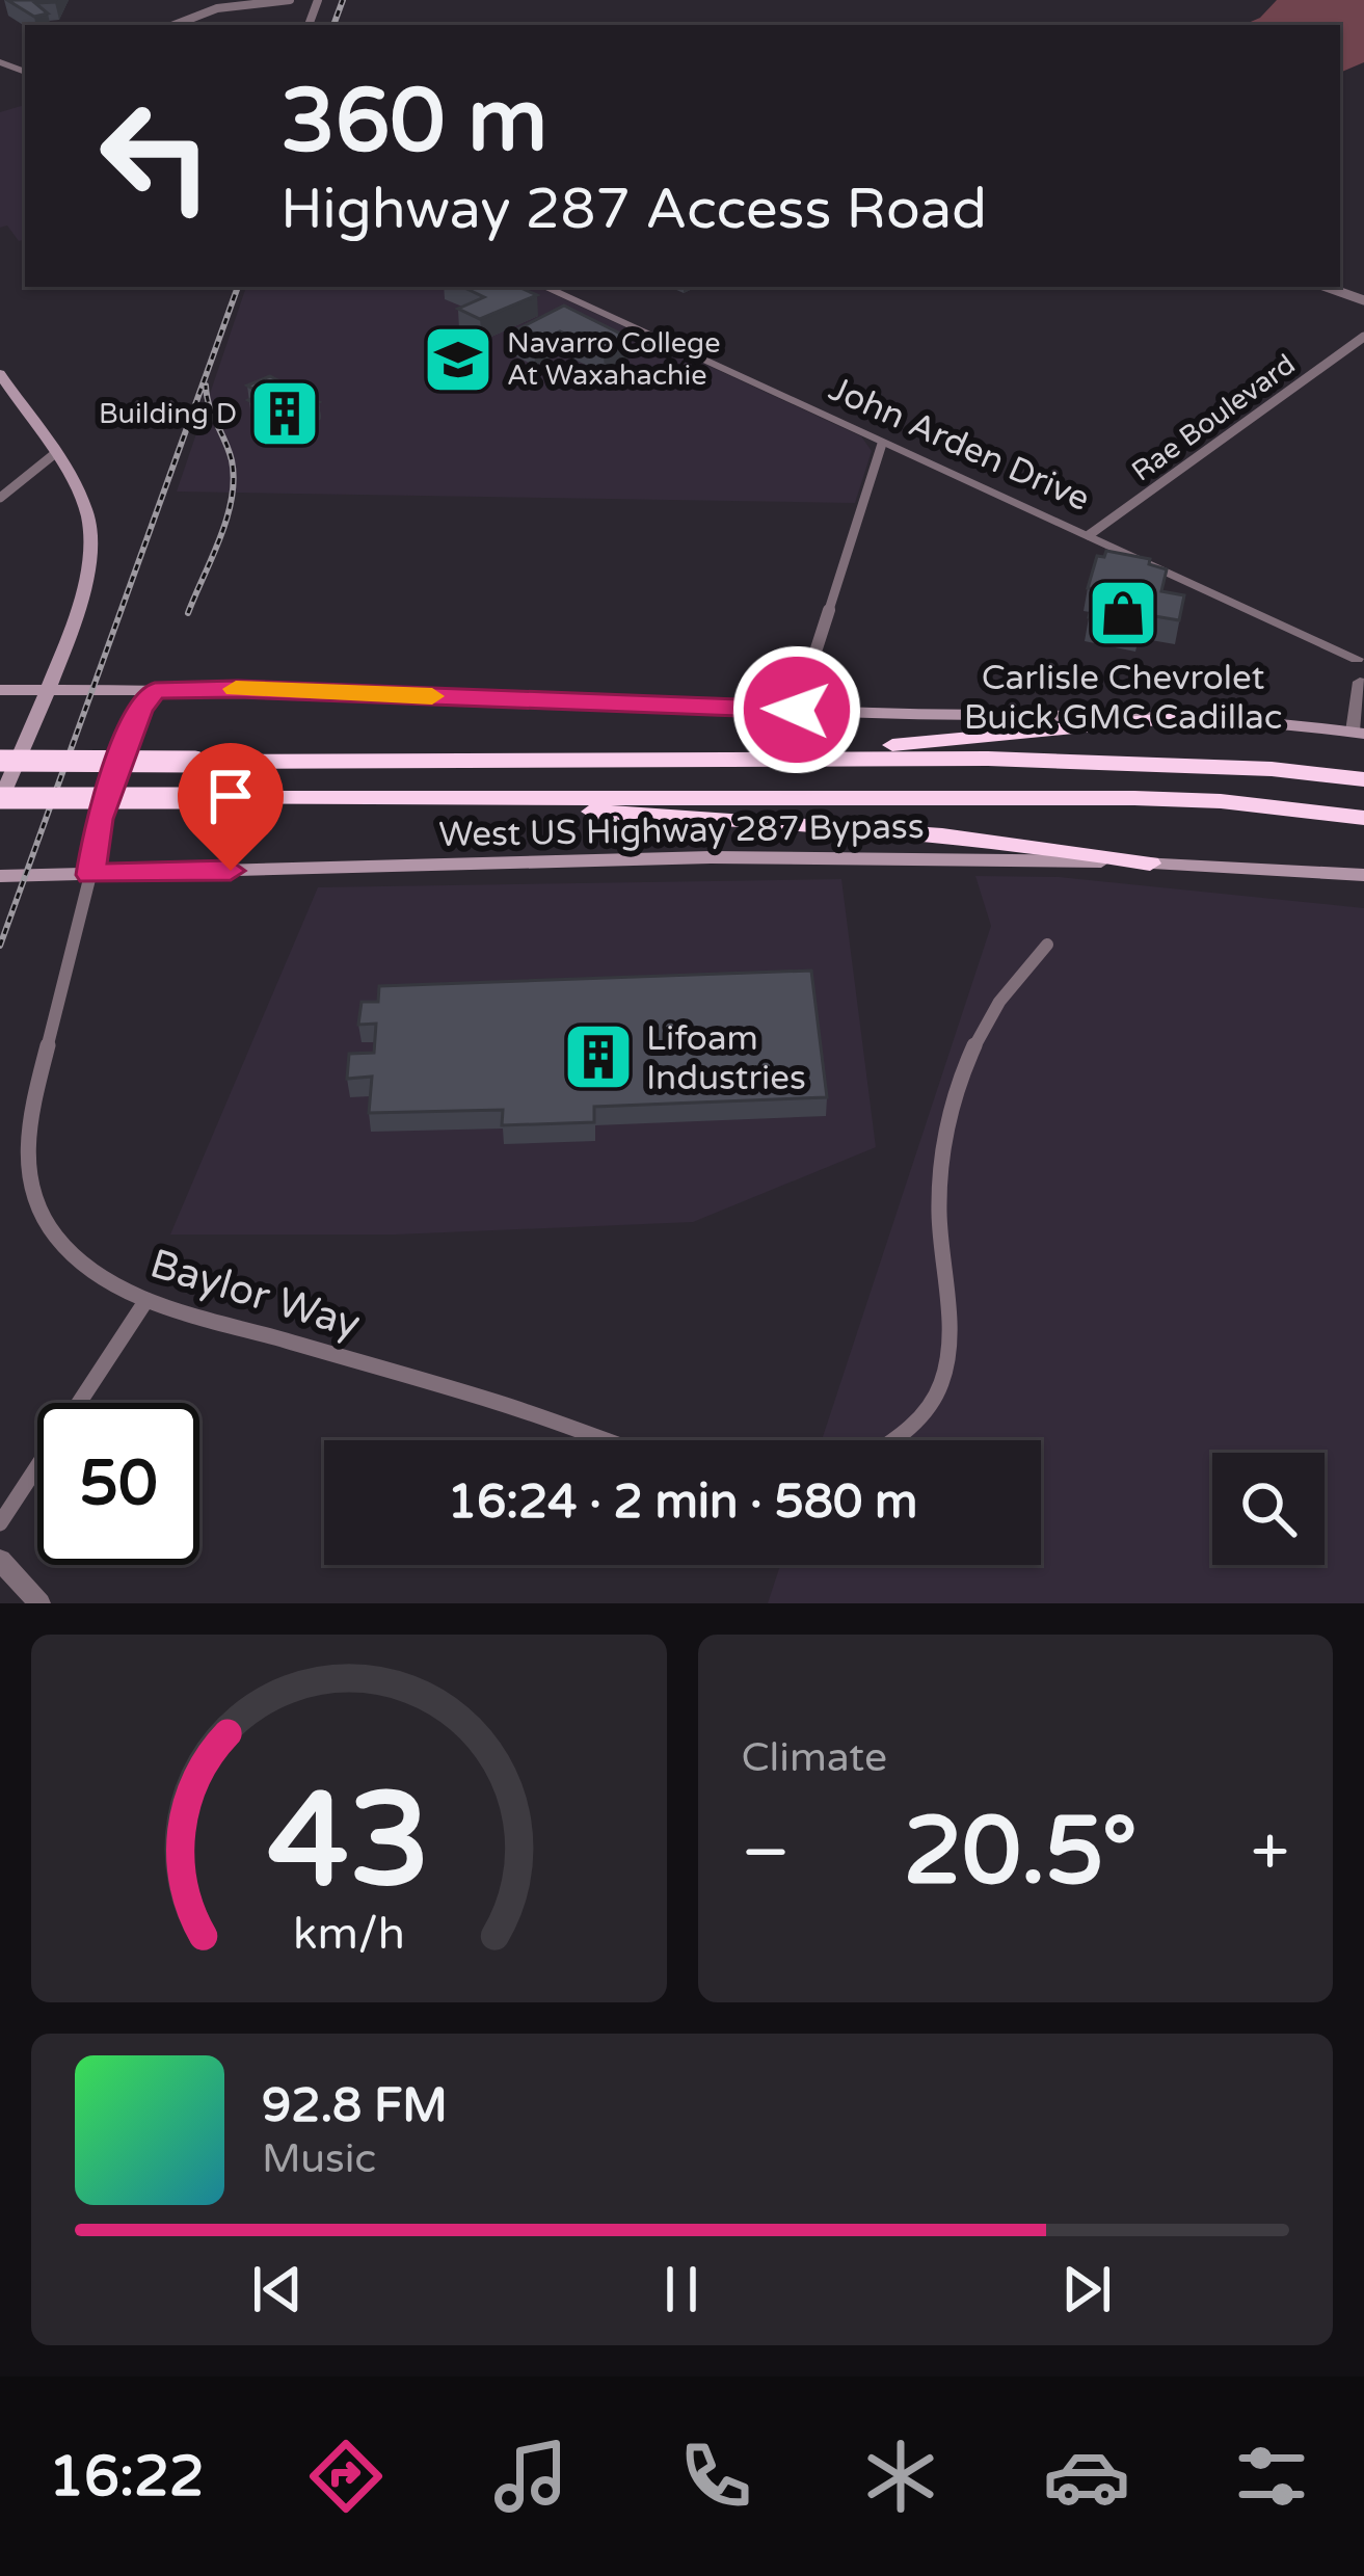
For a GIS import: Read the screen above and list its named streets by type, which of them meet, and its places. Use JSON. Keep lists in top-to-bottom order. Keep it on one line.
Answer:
{"streets":{"main road":["West US Highway 287 Bypass"],"street":["Rae Boulevard","John Arden Drive","Baylor Way"]},"crossings":[["Rae Boulevard","John Arden Drive"],["West US Highway 287 Bypass","Baylor Way"]],"places":{"school or university":["Navarro College At Waxahachie"],"building":["Building D","Lifoam Industries"],"shop":["Carlisle Chevrolet Buick GMC Cadillac"]},"page":{"turn":["360 m","Highway 287 Access Road"],"limit":"50","trip":"16:24 · 2 min · 580 m","tile":"Climate","heat":["−","20.5°","+"],"song":["92.8 FM","Music"],"tabs":"16:22","gauge":["43","km/h"]}}
